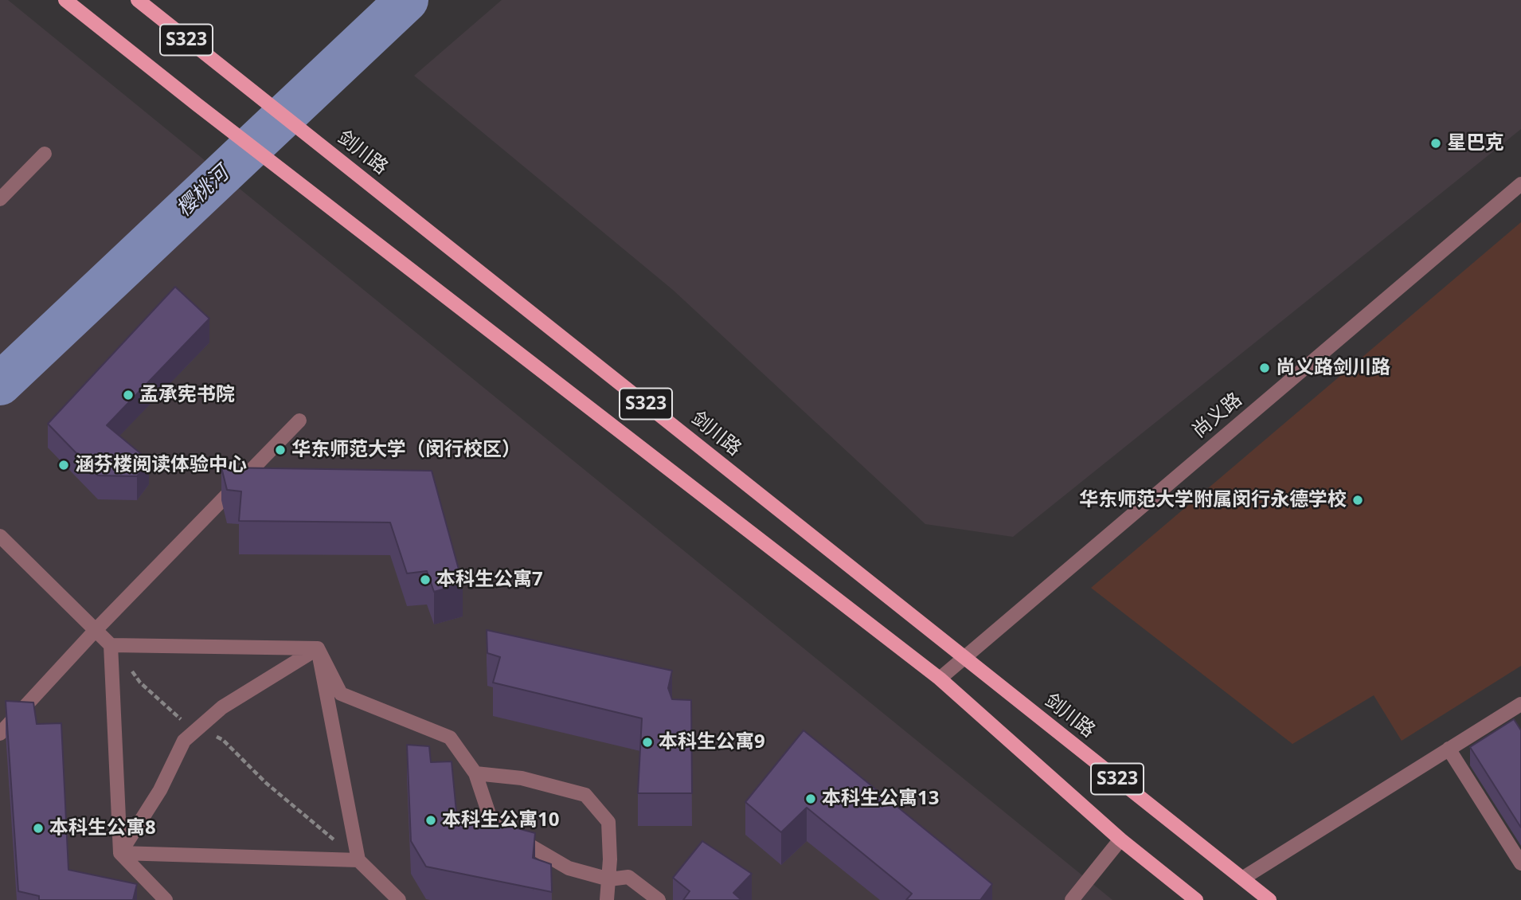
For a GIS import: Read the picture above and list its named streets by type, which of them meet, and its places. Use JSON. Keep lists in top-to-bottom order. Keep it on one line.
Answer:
{"streets":{"main road":["S323","剑川路"],"street":["尚义路"]},"crossings":[["剑川路","尚义路"]],"water":["樱桃河"],"places":["星巴克","尚义路剑川路","孟承宪书院","华东师范大学（闵行校区）","涵芬楼阅读体验中心","华东师范大学附属闵行永德学校","本科生公寓7","本科生公寓9","本科生公寓13","本科生公寓10","本科生公寓8"]}
